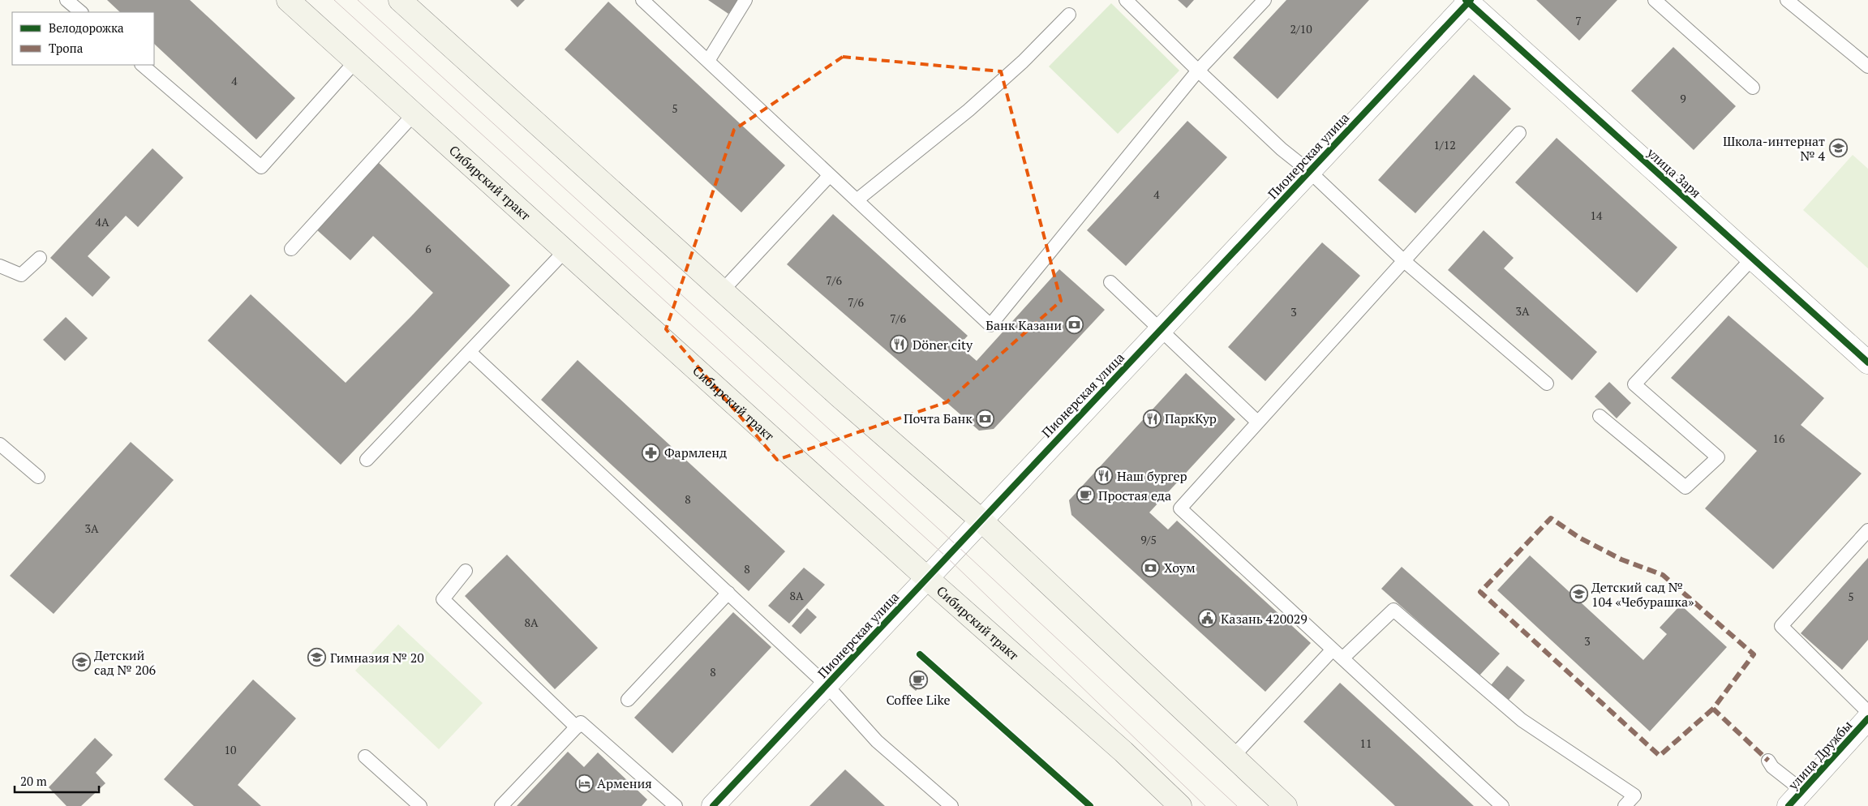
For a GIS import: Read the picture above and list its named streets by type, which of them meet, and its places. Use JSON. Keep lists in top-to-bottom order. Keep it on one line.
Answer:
{"streets":{"main road":["Сибирский тракт"],"street":["Пионерская улица","улица Заря","улица Дружбы"]},"crossings":[["Пионерская улица","улица Заря"],["Пионерская улица","Сибирский тракт"]],"places":{"school or university":["Школа-интернат № 4","Детский сад № 104 «Чебурашка»","Гимназия № 20","Детский сад № 206"],"bank":["Банк Казани","Почта Банк","Хоум"],"restaurant":["Döner city","ПаркКур","Наш бургер"],"pharmacy":["Фармленд"],"cafe":["Простая еда","Coffee Like"],"public building":["Казань 420029"],"hotel":["Армения"]},"house_numbers":["7","2/10","4","9","5","1/12","4","14","4А","6","7/6","7/6","3А","3","7/6","16","8","3А","9/5","8","8А","5","8А","3","8","11","10"],"legend":["Велодорожка","Тропа"],"scale_bar":"20 m"}
